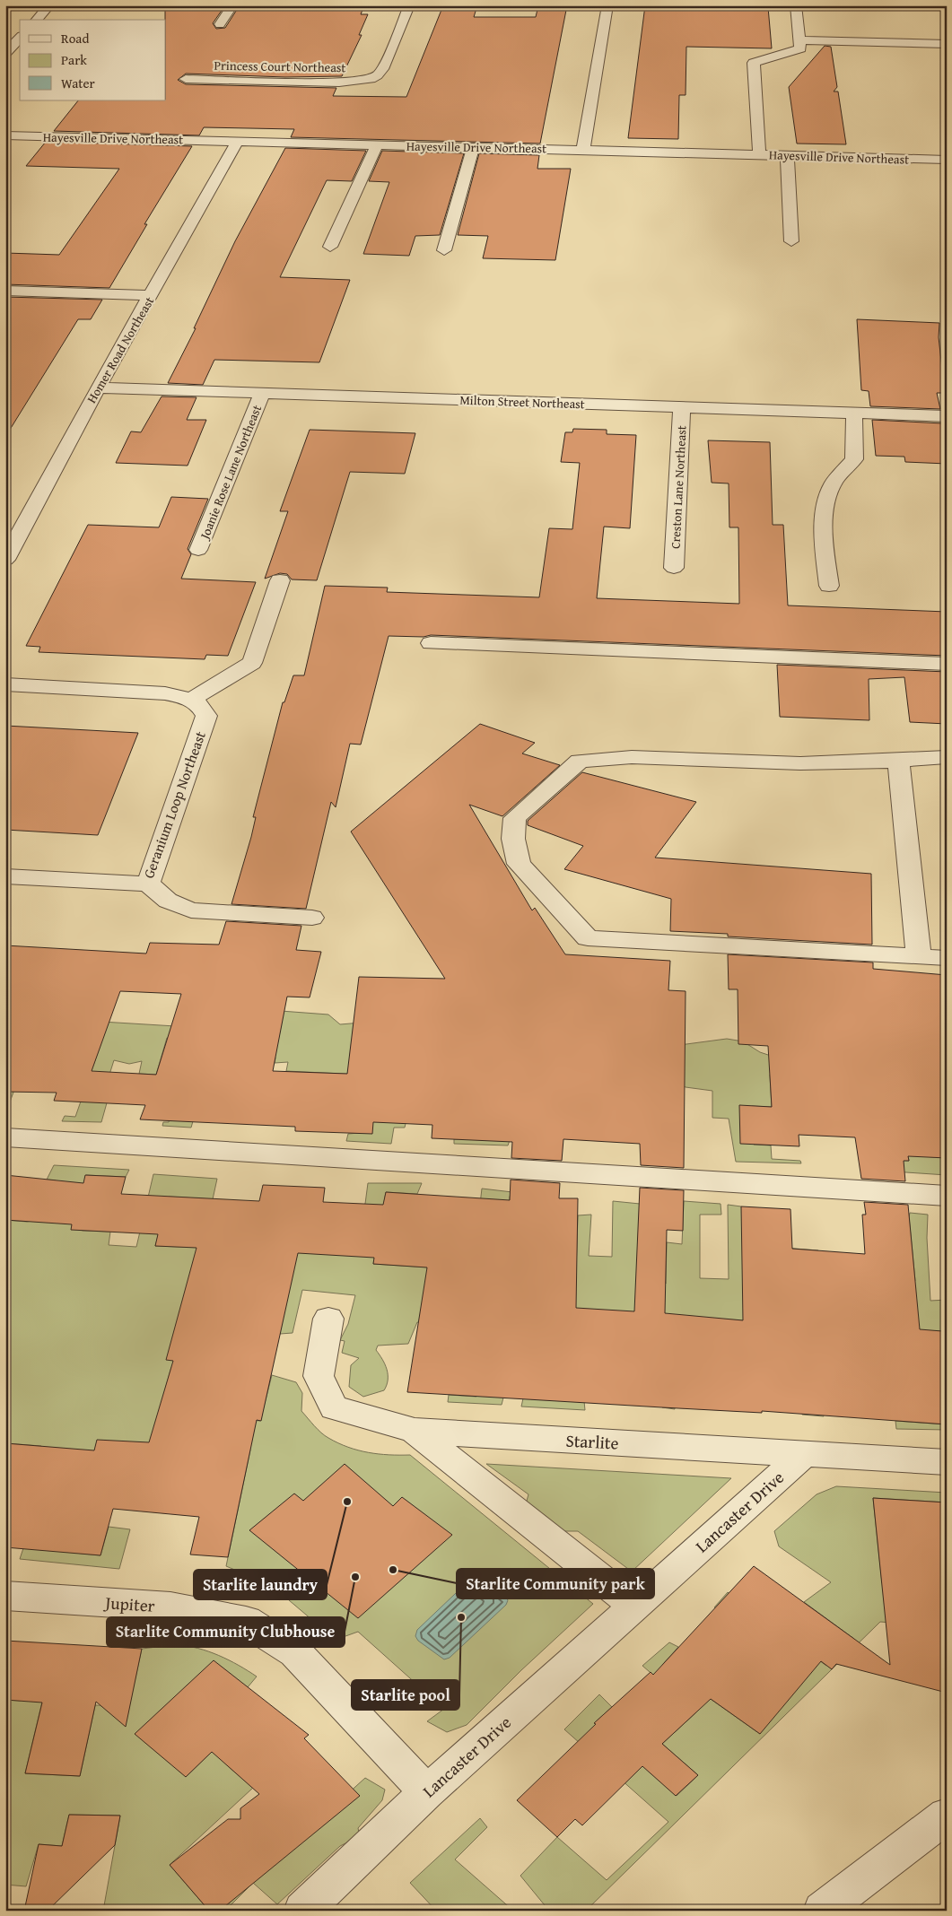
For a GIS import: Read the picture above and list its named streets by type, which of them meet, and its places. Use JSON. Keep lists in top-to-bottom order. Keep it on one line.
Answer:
{"streets":{"street":["Princess Court Northeast","Hayesville Drive Northeast","Homer Road Northeast","Milton Street Northeast","Joanie Rose Lane Northeast","Creston Lane Northeast","Geranium Loop Northeast","Starlite","Lancaster Drive","Jupiter"]},"crossings":[["Hayesville Drive Northeast","Homer Road Northeast"],["Homer Road Northeast","Milton Street Northeast"],["Milton Street Northeast","Joanie Rose Lane Northeast"],["Milton Street Northeast","Creston Lane Northeast"],["Starlite","Lancaster Drive"],["Lancaster Drive","Jupiter"]],"places":["Starlite laundry","Starlite Community park","Starlite Community Clubhouse","Starlite pool"],"legend":["Road","Park","Water"]}
